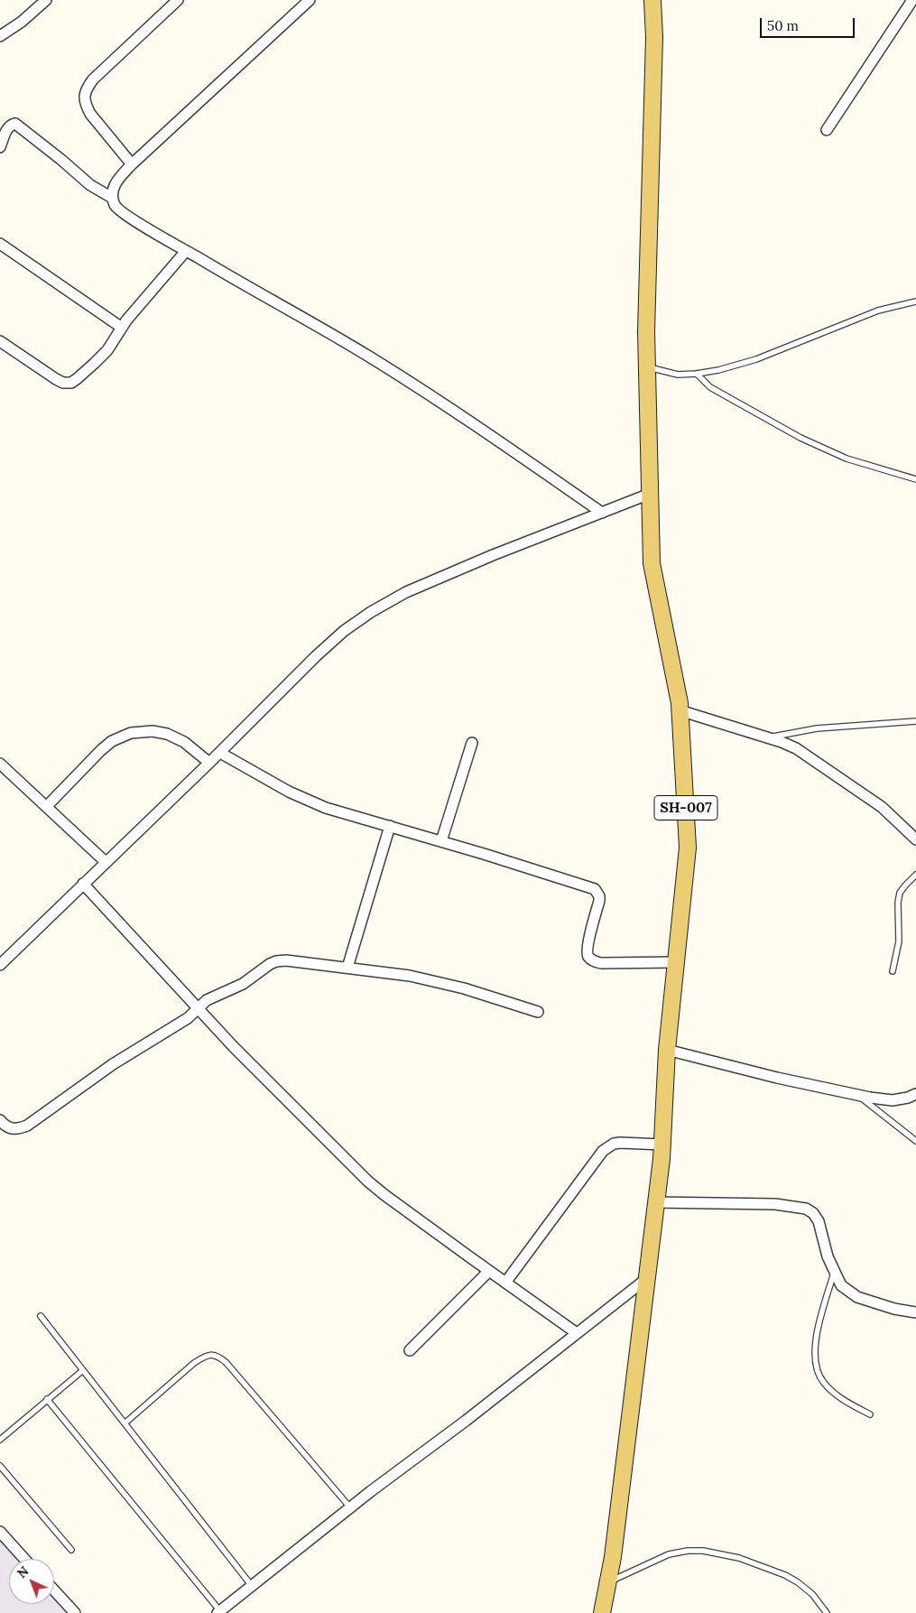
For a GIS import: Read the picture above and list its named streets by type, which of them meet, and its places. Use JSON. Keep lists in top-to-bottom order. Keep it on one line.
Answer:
{"streets":{"main road":["SH-007"]},"scale_bar":"50 m","north":"top left"}
